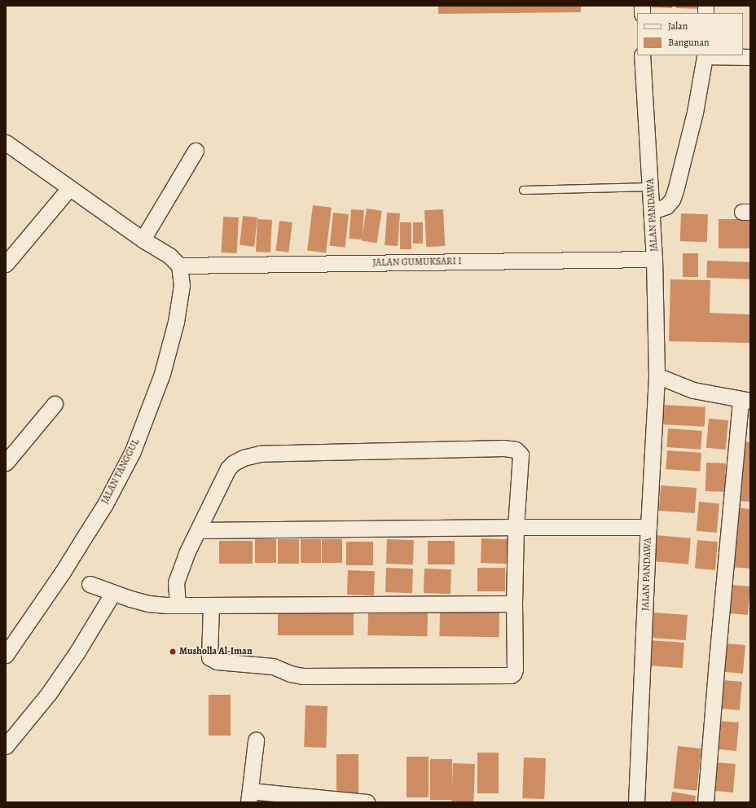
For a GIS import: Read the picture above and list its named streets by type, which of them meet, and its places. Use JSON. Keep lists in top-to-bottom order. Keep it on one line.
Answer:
{"streets":{"street":["JALAN PANDAWA","JALAN GUMUKSARI I","JALAN TANGGUL"]},"crossings":[["JALAN PANDAWA","JALAN GUMUKSARI I"],["JALAN GUMUKSARI I","JALAN TANGGUL"]],"places":["Musholla Al-Iman"],"legend":["Jalan","Bangunan"]}
